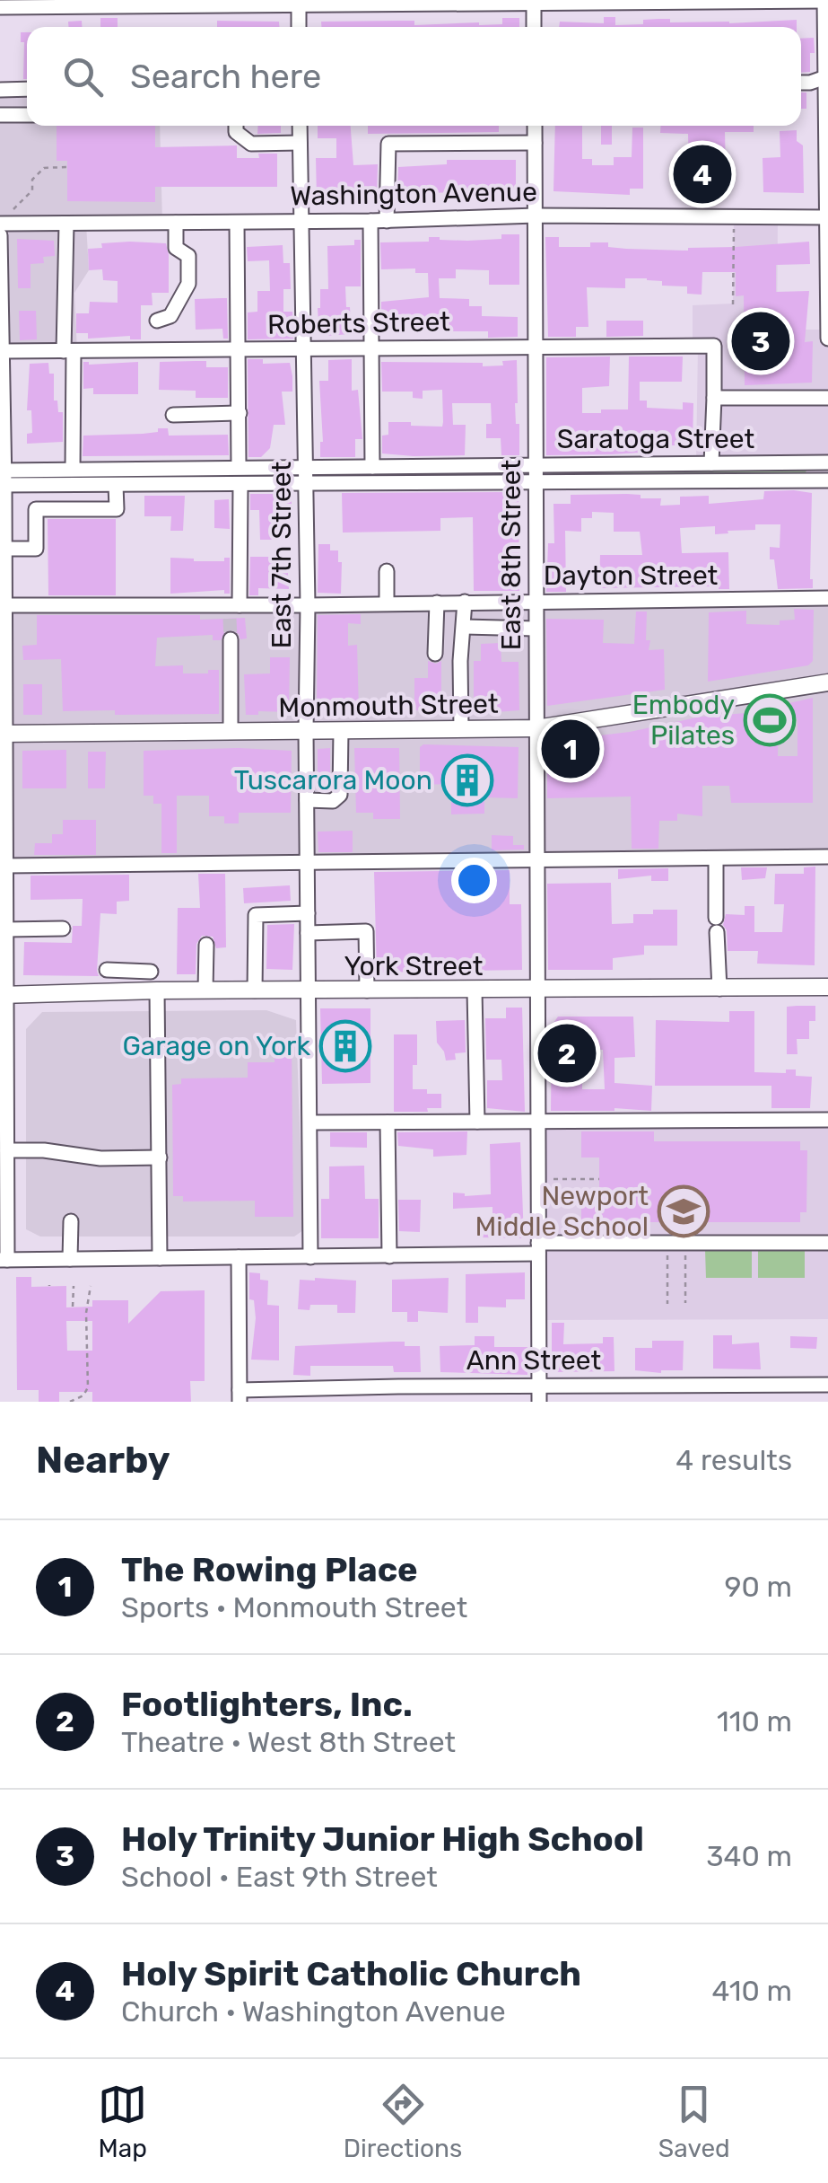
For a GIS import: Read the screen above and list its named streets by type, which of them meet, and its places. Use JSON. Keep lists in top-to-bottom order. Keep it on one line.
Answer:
{"streets":{"main road":["Monmouth Street","York Street"],"street":["Washington Avenue","Roberts Street","Saratoga Street","East 7th Street","East 8th Street","Dayton Street","Ann Street"]},"crossings":[["Washington Avenue","East 7th Street"],["Washington Avenue","East 8th Street"],["Roberts Street","East 7th Street"],["Roberts Street","East 8th Street"],["Saratoga Street","East 7th Street"],["Saratoga Street","East 8th Street"],["East 7th Street","Dayton Street"],["East 7th Street","Monmouth Street"],["East 7th Street","York Street"],["East 8th Street","Dayton Street"],["East 8th Street","Monmouth Street"],["East 8th Street","York Street"],["East 8th Street","Ann Street"]],"places":{"sports":["Embody Pilates"],"building":["Tuscarora Moon","Garage on York"],"school or university":["Newport Middle School"]},"page":{"search":"Search here","pins":["4","3","1","2"],"heading":["Nearby","4 results"],"list":[{"mark":"1","name":"The Rowing Place","note":"Sports · Monmouth Street","value":"90 m"},{"mark":"2","name":"Footlighters, Inc.","note":"Theatre · West 8th Street","value":"110 m"},{"mark":"3","name":"Holy Trinity Junior High School","note":"School · East 9th Street","value":"340 m"},{"mark":"4","name":"Holy Spirit Catholic Church","note":"Church · Washington Avenue","value":"410 m"}],"nav":["Map","Directions","Saved"]}}
